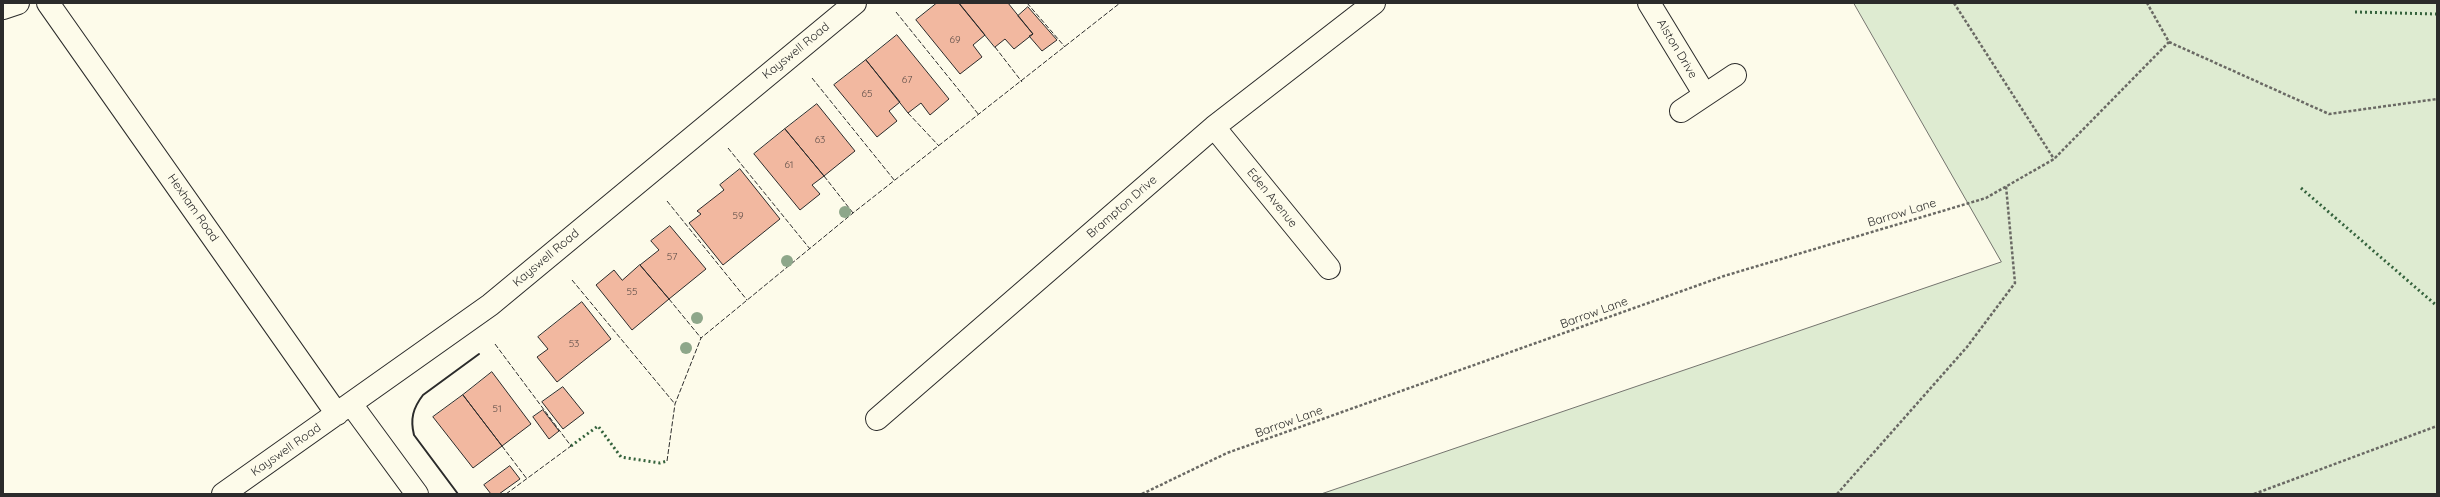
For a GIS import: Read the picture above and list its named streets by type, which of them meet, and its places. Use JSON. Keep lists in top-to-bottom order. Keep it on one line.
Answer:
{"streets":{"street":["Alston Drive","Kayswell Road","Eden Avenue","Brampton Drive","Hexham Road"],"path":["Barrow Lane"]},"crossings":[["Kayswell Road","Hexham Road"],["Eden Avenue","Brampton Drive"]],"house_numbers":["69","67","65","63","61","59","57","55","53","51"]}
